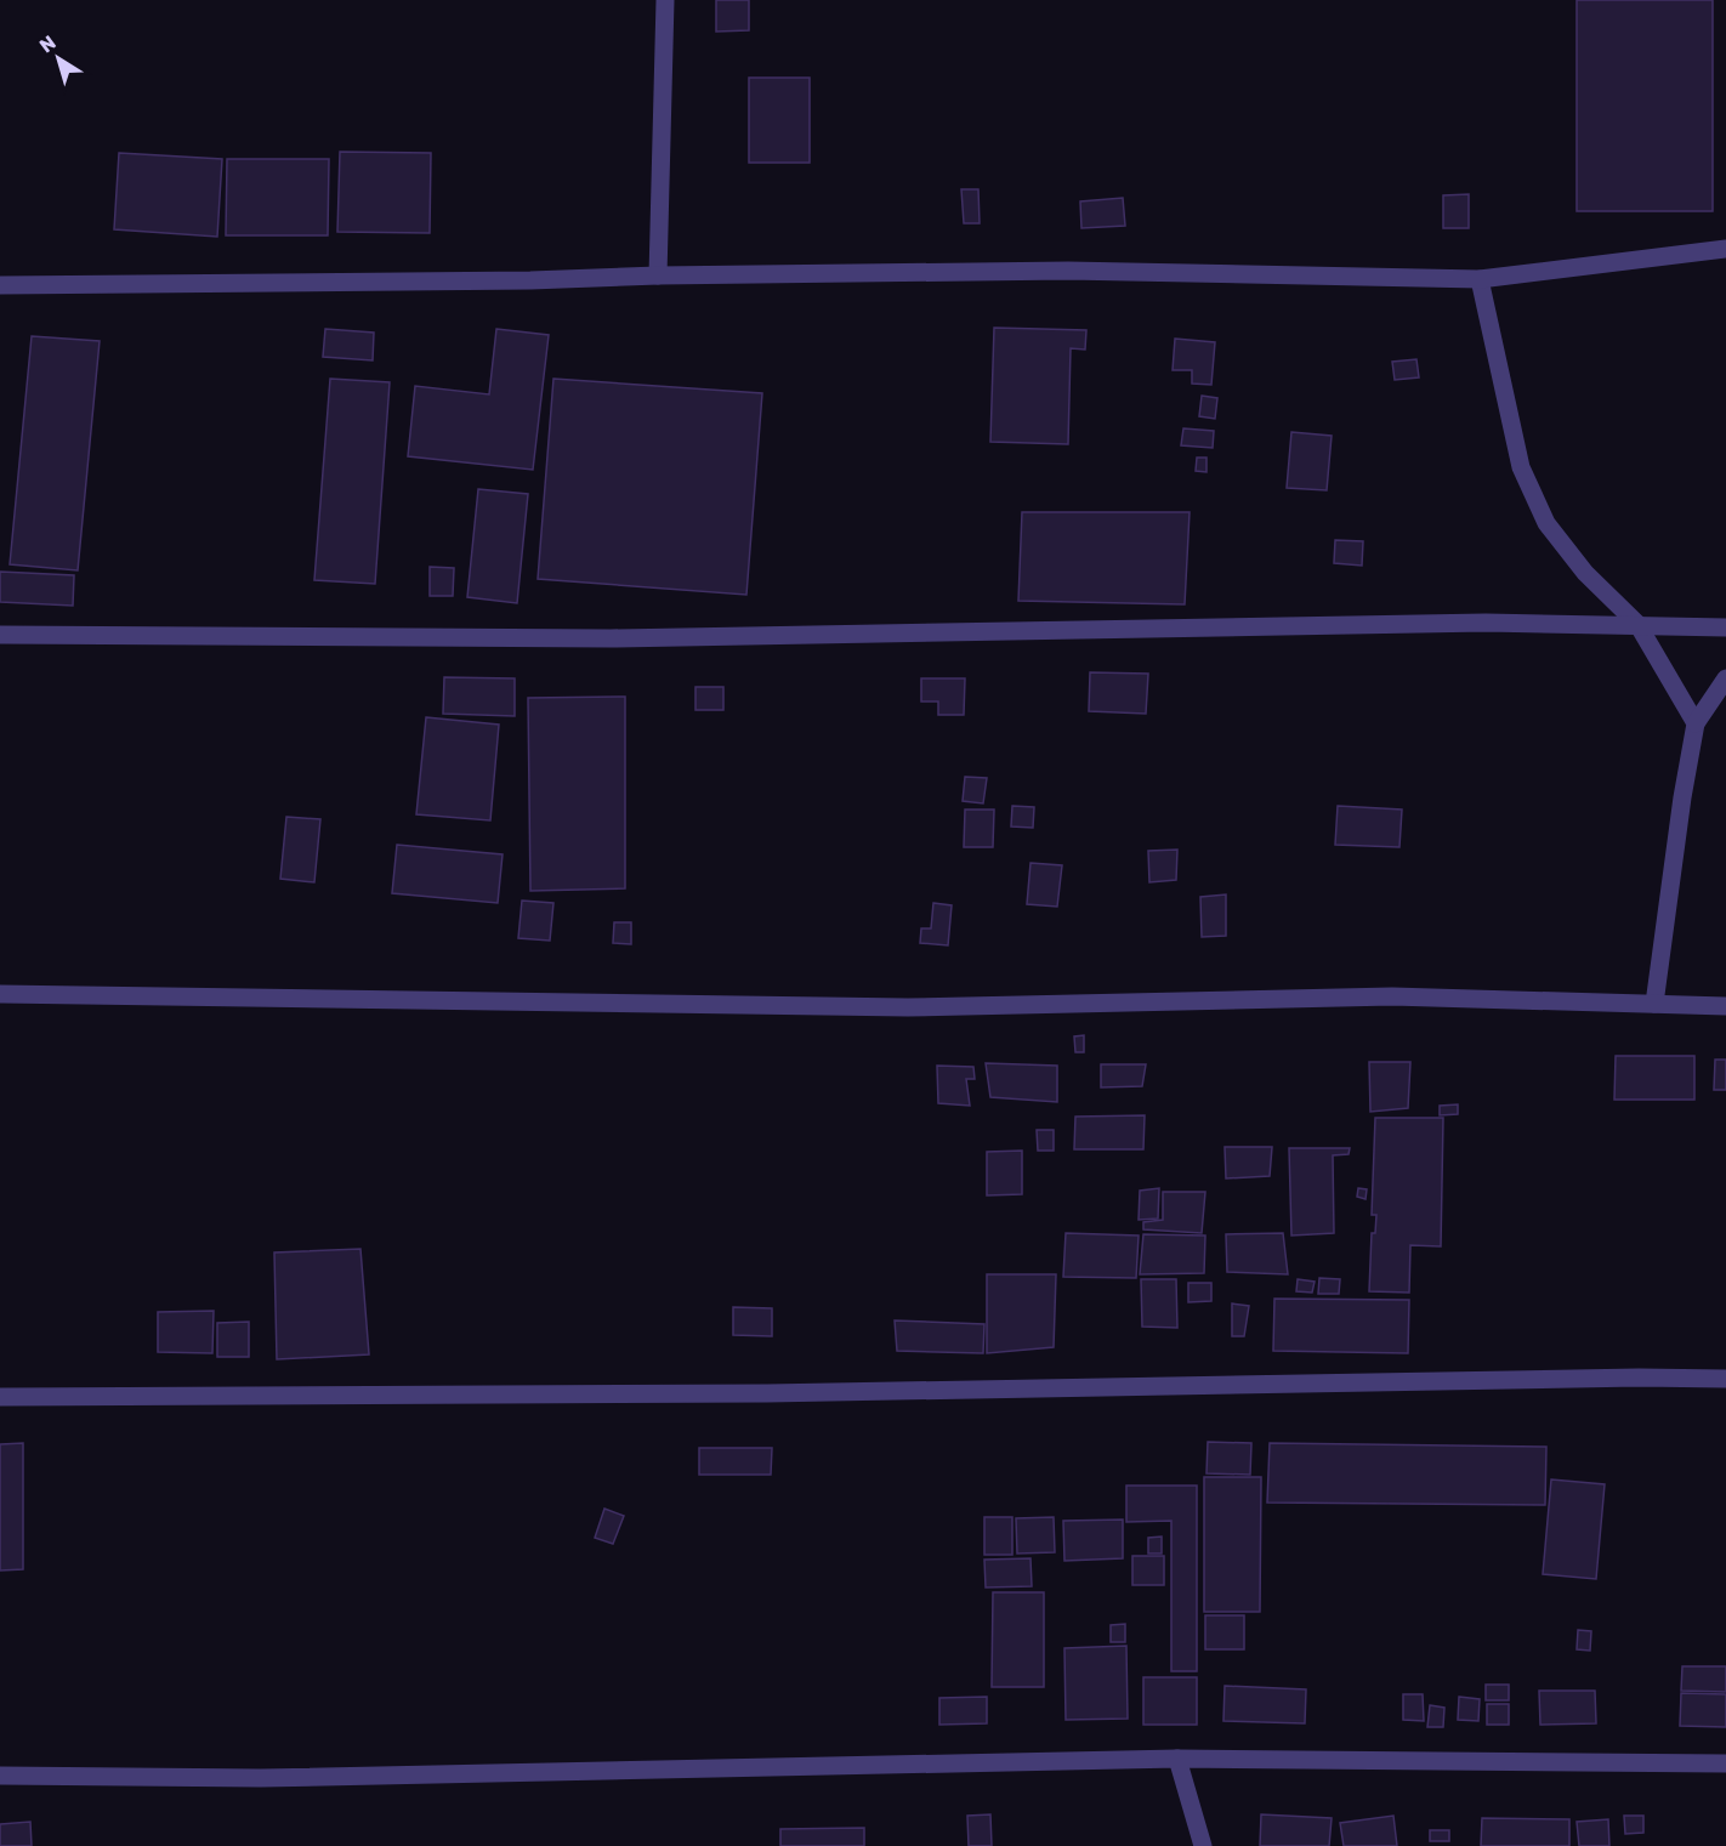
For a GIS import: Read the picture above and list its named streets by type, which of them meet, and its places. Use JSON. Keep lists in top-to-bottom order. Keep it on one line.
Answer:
{"north":"top left"}
